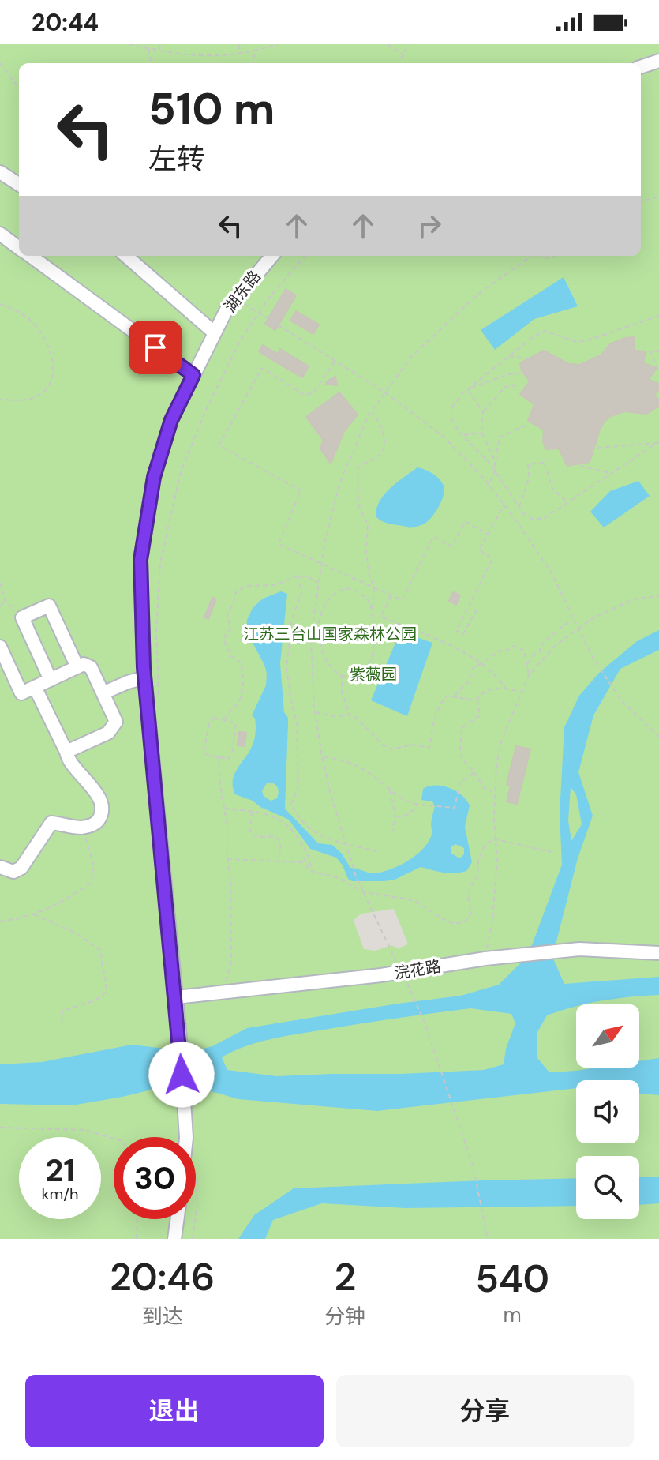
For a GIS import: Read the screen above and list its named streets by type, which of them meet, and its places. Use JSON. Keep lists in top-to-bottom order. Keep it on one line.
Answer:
{"streets":{"street":["湖东路","浣花路"]},"crossings":[["湖东路","浣花路"]],"parks":["江苏三台山国家森林公园","紫薇园"],"north":"top right","page":{"status":"20:44","turn":["510 m","左转"],"speed":"21 km/h","limit":"30","eta":["20:46","到达","2","分钟","540","m"],"buttons":["退出","分享"]}}
